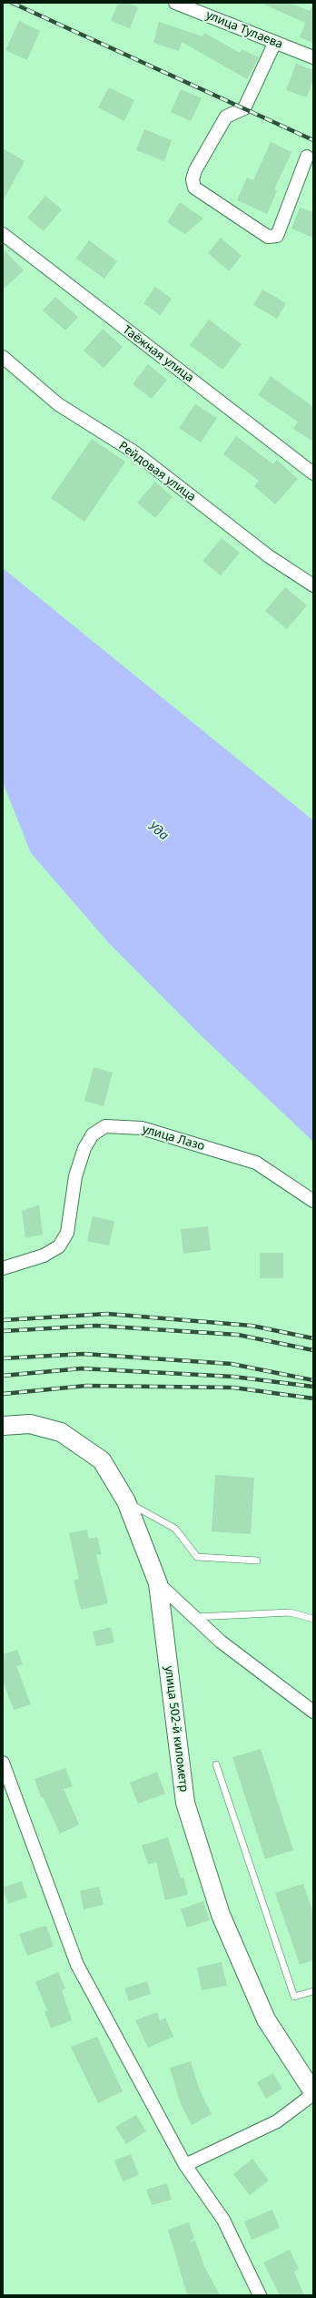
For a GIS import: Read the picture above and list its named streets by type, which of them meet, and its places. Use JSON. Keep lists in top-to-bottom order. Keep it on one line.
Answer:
{"streets":{"street":["улица Тулаева","Таёжная улица","Рейдовая улица","улица Лазо","улица 502-й километр"]},"water":["Уда"]}
